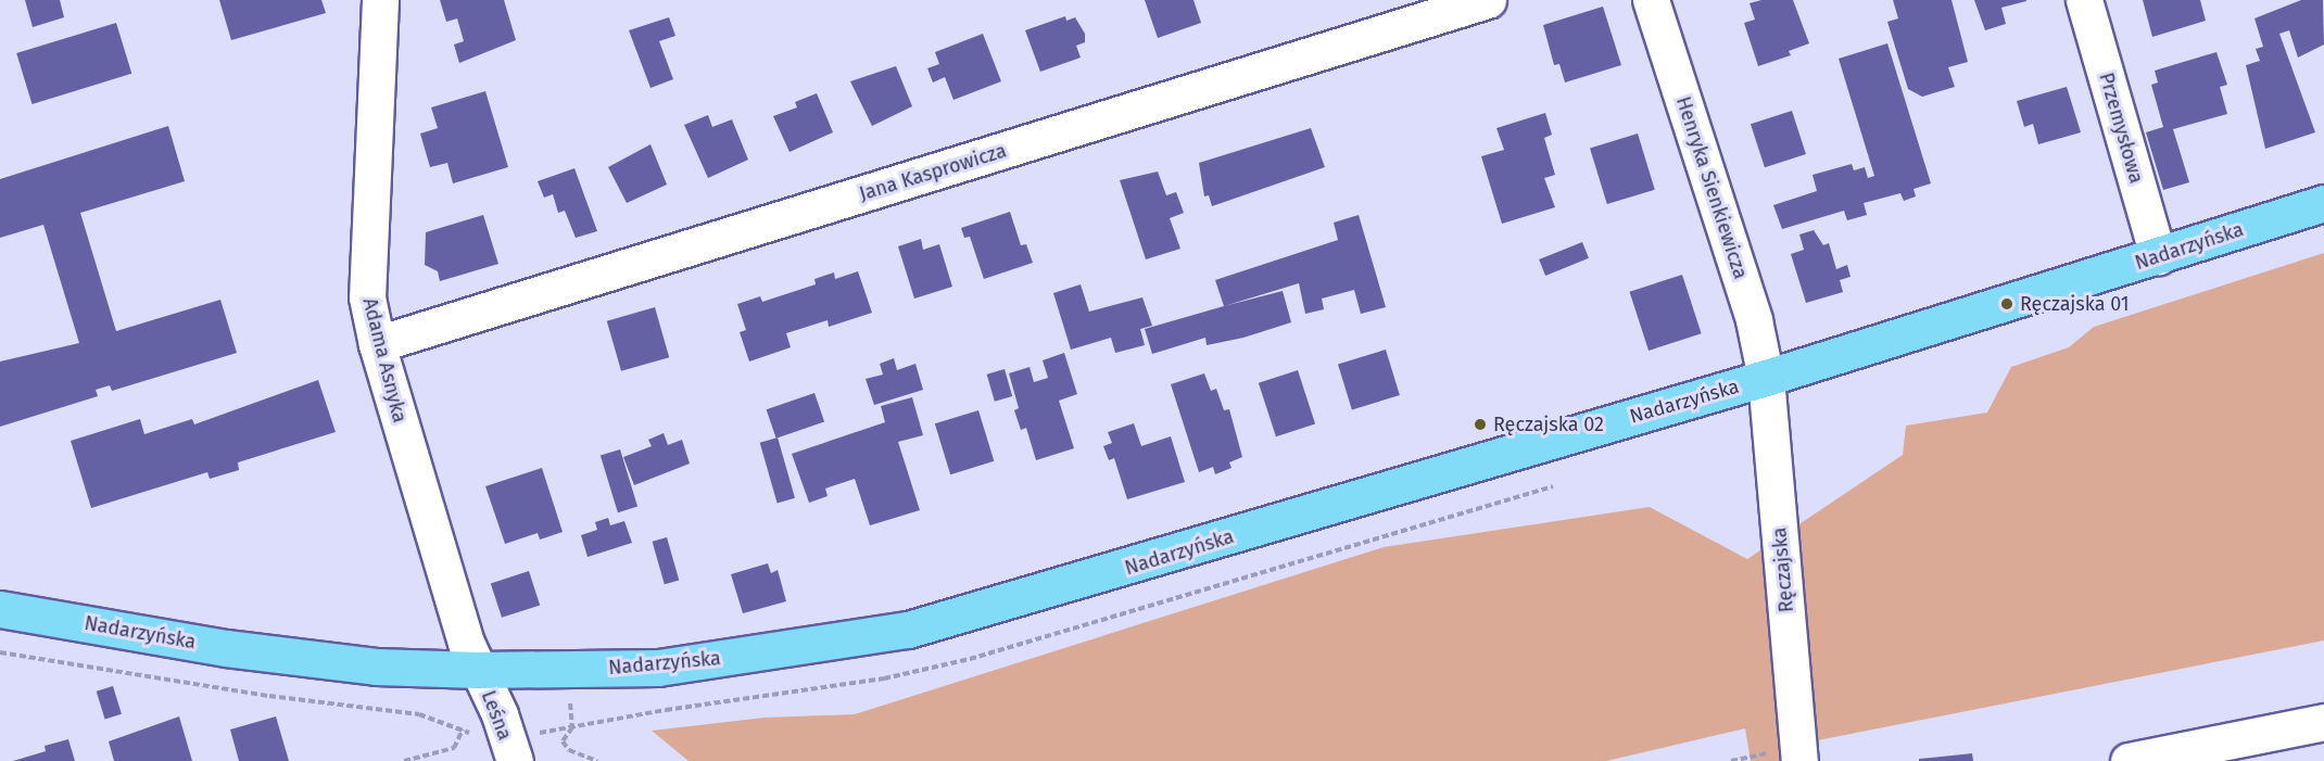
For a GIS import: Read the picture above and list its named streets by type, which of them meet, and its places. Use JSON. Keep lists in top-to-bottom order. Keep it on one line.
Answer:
{"streets":{"main road":["Nadarzyńska"],"street":["Przemysłowa","Jana Kasprowicza","Henryka Sienkiewicza","Adama Asnyka","Ręczajska","Leśna"]},"crossings":[["Przemysłowa","Nadarzyńska"],["Jana Kasprowicza","Adama Asnyka"],["Henryka Sienkiewicza","Nadarzyńska"],["Henryka Sienkiewicza","Ręczajska"],["Nadarzyńska","Adama Asnyka"],["Nadarzyńska","Ręczajska"],["Nadarzyńska","Leśna"],["Adama Asnyka","Leśna"]],"places":["Ręczajska 01","Ręczajska 02"]}
